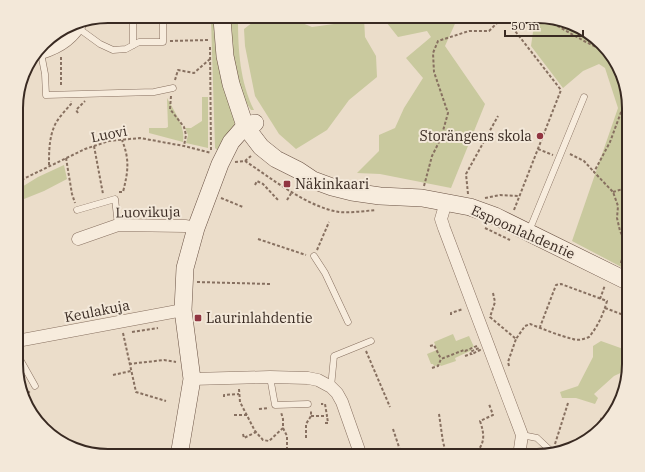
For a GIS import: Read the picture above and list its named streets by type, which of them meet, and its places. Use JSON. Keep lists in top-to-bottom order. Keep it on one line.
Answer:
{"streets":{"street":["Luovikuja","Espoonlahdentie","Keulakuja"],"path":["Luovi"]},"places":{"other":["Storängens skola"],"transit":["Näkinkaari","Laurinlahdentie"]},"scale_bar":"50 m"}
